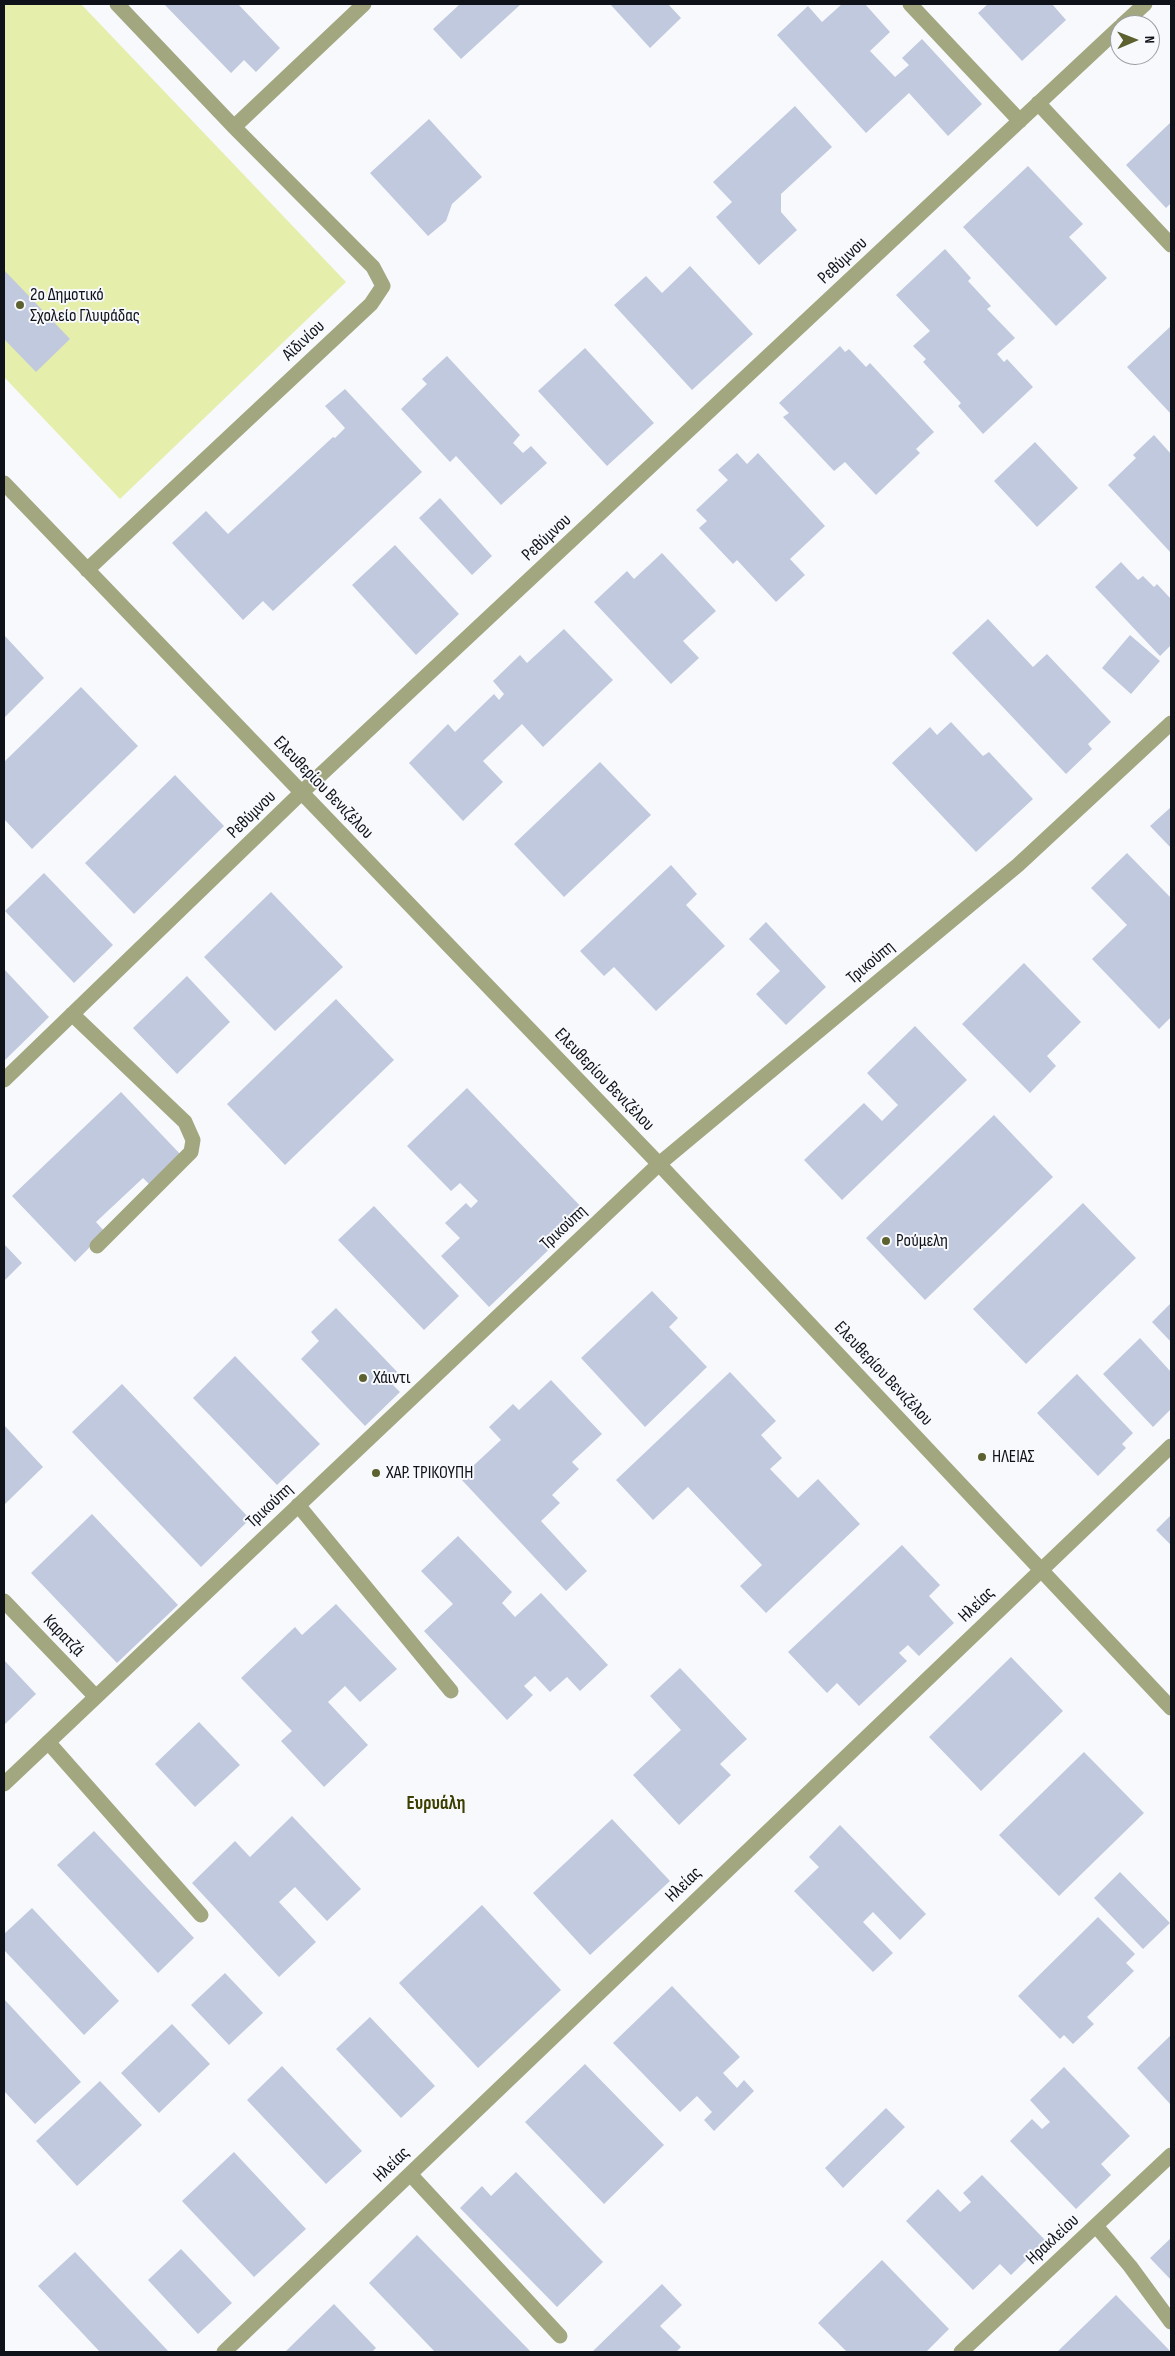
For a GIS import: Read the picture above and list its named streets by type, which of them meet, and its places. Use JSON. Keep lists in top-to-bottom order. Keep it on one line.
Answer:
{"streets":{"street":["Ρεθύμνου","Αϊδινίου","Ελευθερίου Βενιζέλου","Τρικούπη","Ηλείας","Καρατζά","Ηρακλείου"]},"crossings":[["Ρεθύμνου","Ελευθερίου Βενιζέλου"],["Αϊδινίου","Ελευθερίου Βενιζέλου"],["Ελευθερίου Βενιζέλου","Τρικούπη"],["Ελευθερίου Βενιζέλου","Ηλείας"],["Τρικούπη","Καρατζά"]],"districts":["Ευρυάλη"],"places":["2ο Δημοτικό Σχολείο Γλυφάδας","Ρούμελη","Χάιντι","ΗΛΕΙΑΣ","ΧΑΡ. ΤΡΙΚΟΥΠΗ"],"north":"right"}
